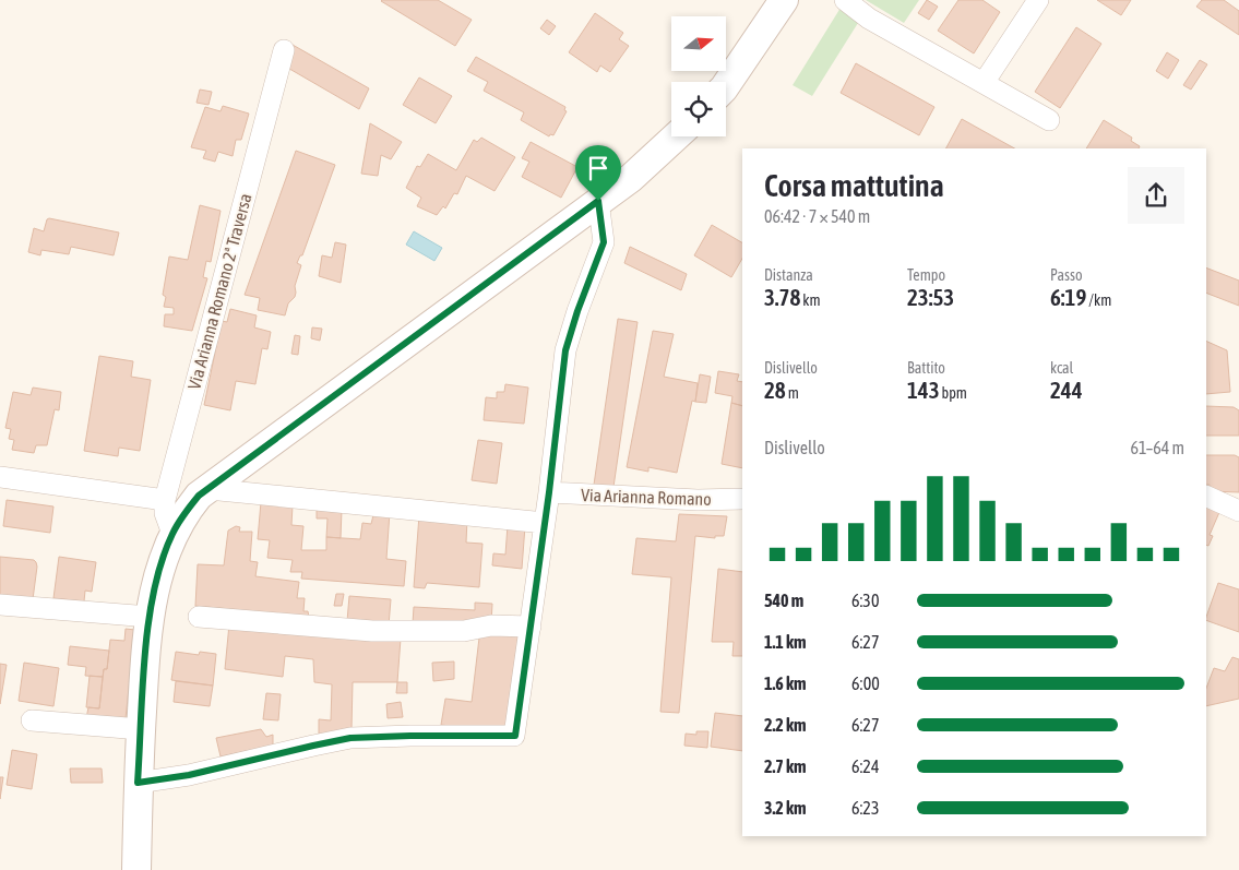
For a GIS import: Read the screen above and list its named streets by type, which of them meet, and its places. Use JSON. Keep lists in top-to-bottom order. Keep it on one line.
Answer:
{"streets":{"street":["Via Arianna Romano 2ª Traversa","Via Arianna Romano"]},"north":"right","page":{"heading":["Corsa mattutina","06:42 · 7 × 540 m"],"stats":[["Distanza","3.78 km"],["Tempo","23:53"],["Passo","6:19 /km"],["Dislivello","28 m"],["Battito","143 bpm"],["kcal","244"]],"chart":["Dislivello","61–64 m"],"list":[{"name":"540 m","note":"6:30"},{"name":"1.1 km","note":"6:27"},{"name":"1.6 km","note":"6:00"},{"name":"2.2 km","note":"6:27"},{"name":"2.7 km","note":"6:24"},{"name":"3.2 km","note":"6:23"}]}}
